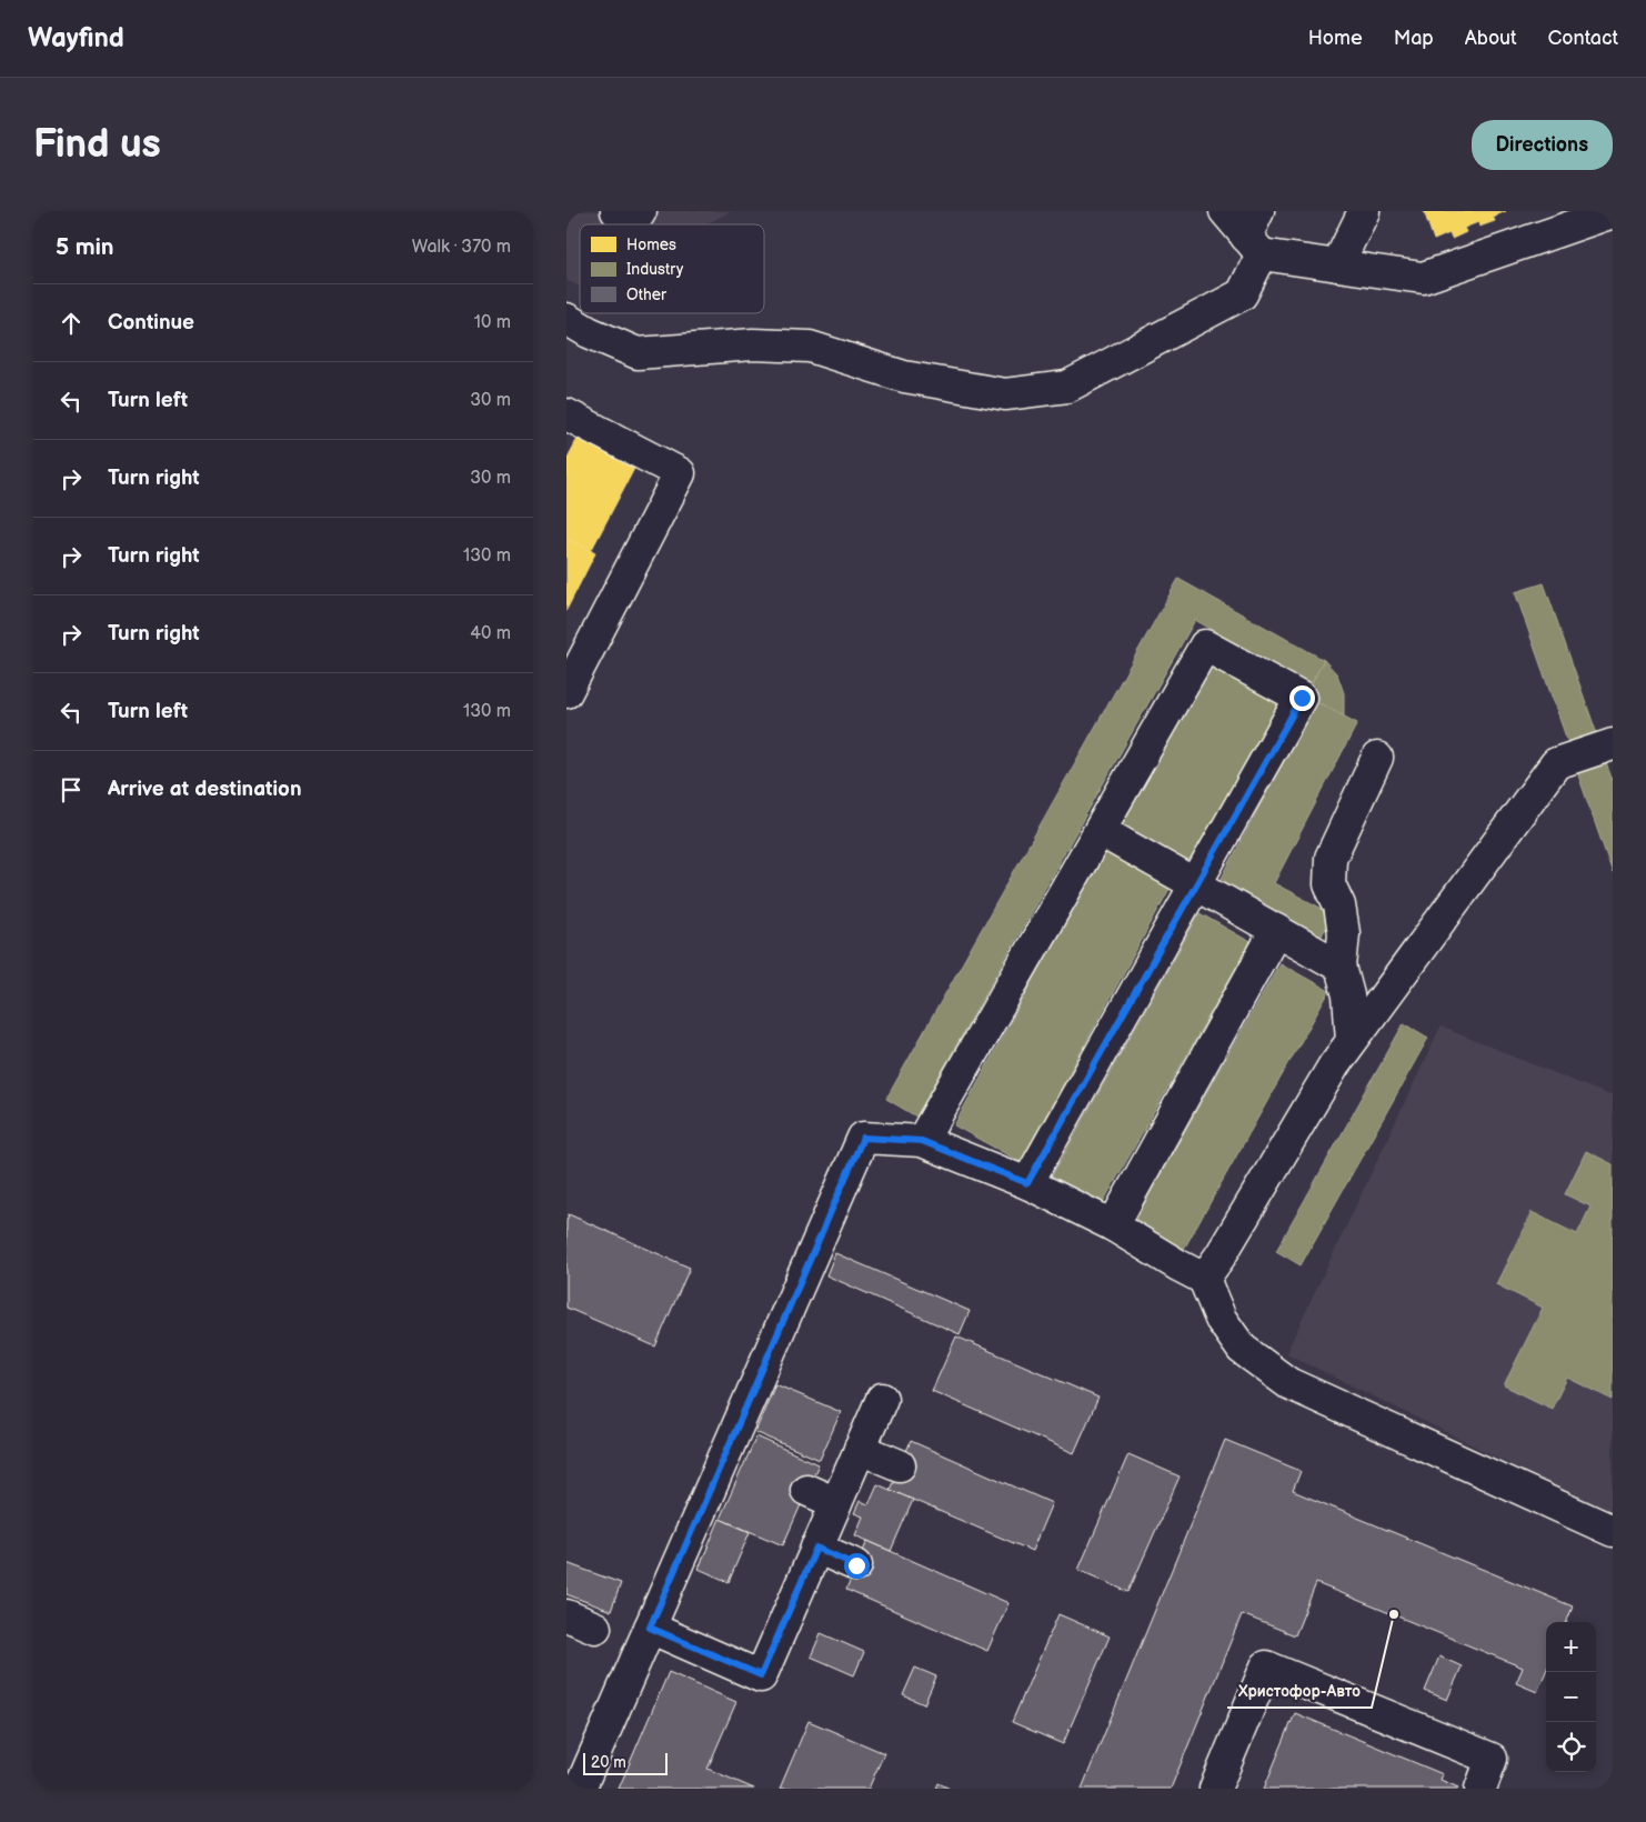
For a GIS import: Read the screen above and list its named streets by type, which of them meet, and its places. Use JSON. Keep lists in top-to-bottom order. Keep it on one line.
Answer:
{"places":["Христофор-Авто"],"legend":["Homes","Industry","Other"],"scale_bar":"20 m","page":{"header":"Wayfind","nav":["Home","Map","About","Contact"],"buttons":"Directions","title":"Find us","heading":["5 min","Walk · 370 m"],"list":[["Continue","10 m"],["Turn left","30 m"],["Turn right","30 m"],["Turn right","130 m"],["Turn right","40 m"],["Turn left","130 m"],"Arrive at destination"],"map_buttons":["+","−"],"scale":"20 m"}}
